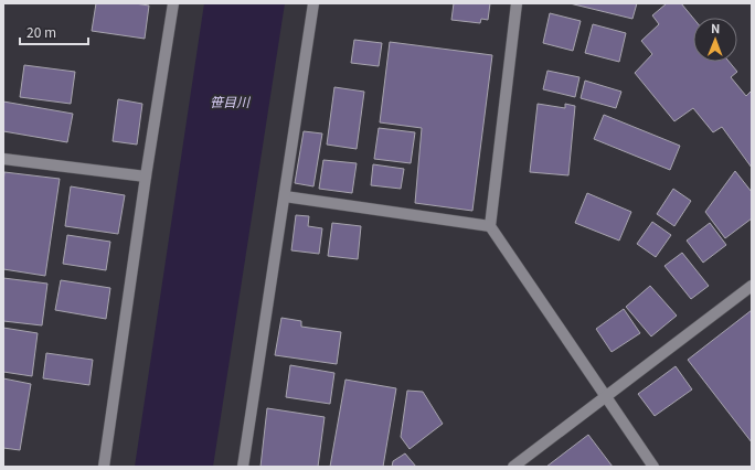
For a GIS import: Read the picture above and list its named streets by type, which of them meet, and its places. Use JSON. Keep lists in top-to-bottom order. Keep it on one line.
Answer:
{"water":["笹目川"],"scale_bar":"20 m","north":"top"}
